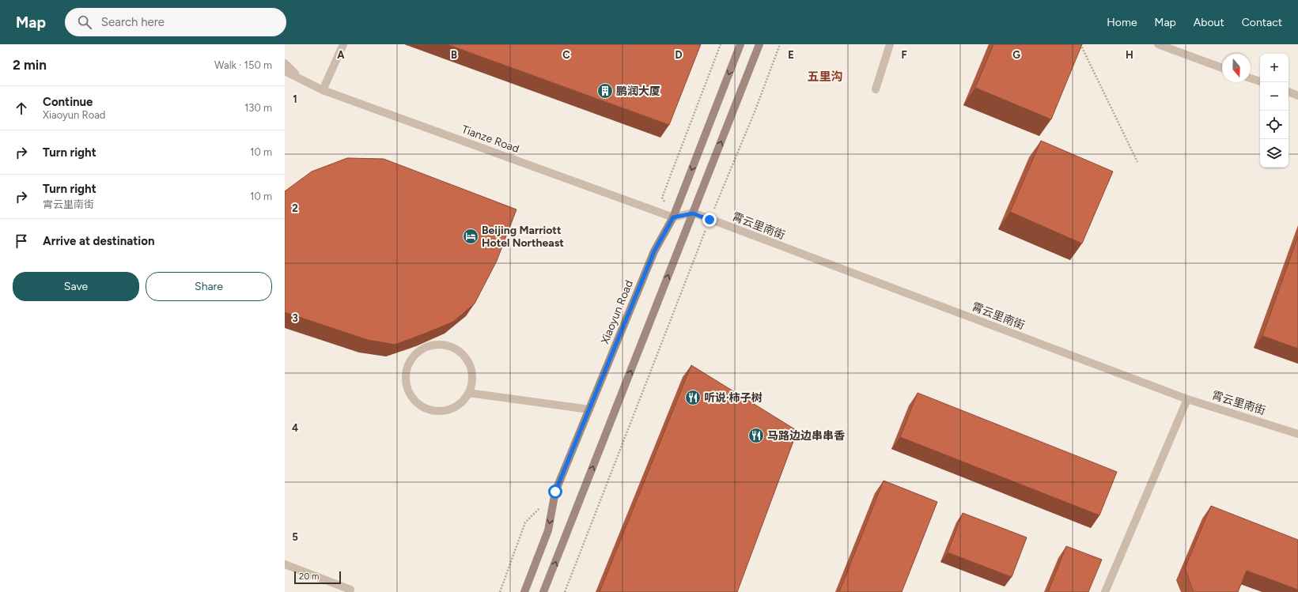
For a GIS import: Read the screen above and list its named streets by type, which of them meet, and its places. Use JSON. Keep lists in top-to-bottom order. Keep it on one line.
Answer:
{"streets":{"main road":["Xiaoyun Road"],"street":["Tianze Road","霄云里南街"]},"crossings":[["Tianze Road","Xiaoyun Road"]],"districts":["五里沟"],"places":{"building":["鹏润大厦"],"hotel":["Beijing Marriott Hotel Northeast"],"restaurant":["听说·柿子树","马路边边串串香"]},"scale_bar":"20 m","north":"bottom","page":{"header":"Map","search":"Search here","nav":["Home","Map","About","Contact"],"heading":["2 min","Walk · 150 m"],"map_buttons":["+","−"],"list":[["Continue","Xiaoyun Road","130 m"],["Turn right","10 m"],["Turn right","霄云里南街","10 m"],"Arrive at destination"],"buttons":["Save","Share"],"scale":"20 m"},"grid":{"columns":["A","B","C","D","E","F","G","H"],"rows":["1","2","3","4","5"]}}
